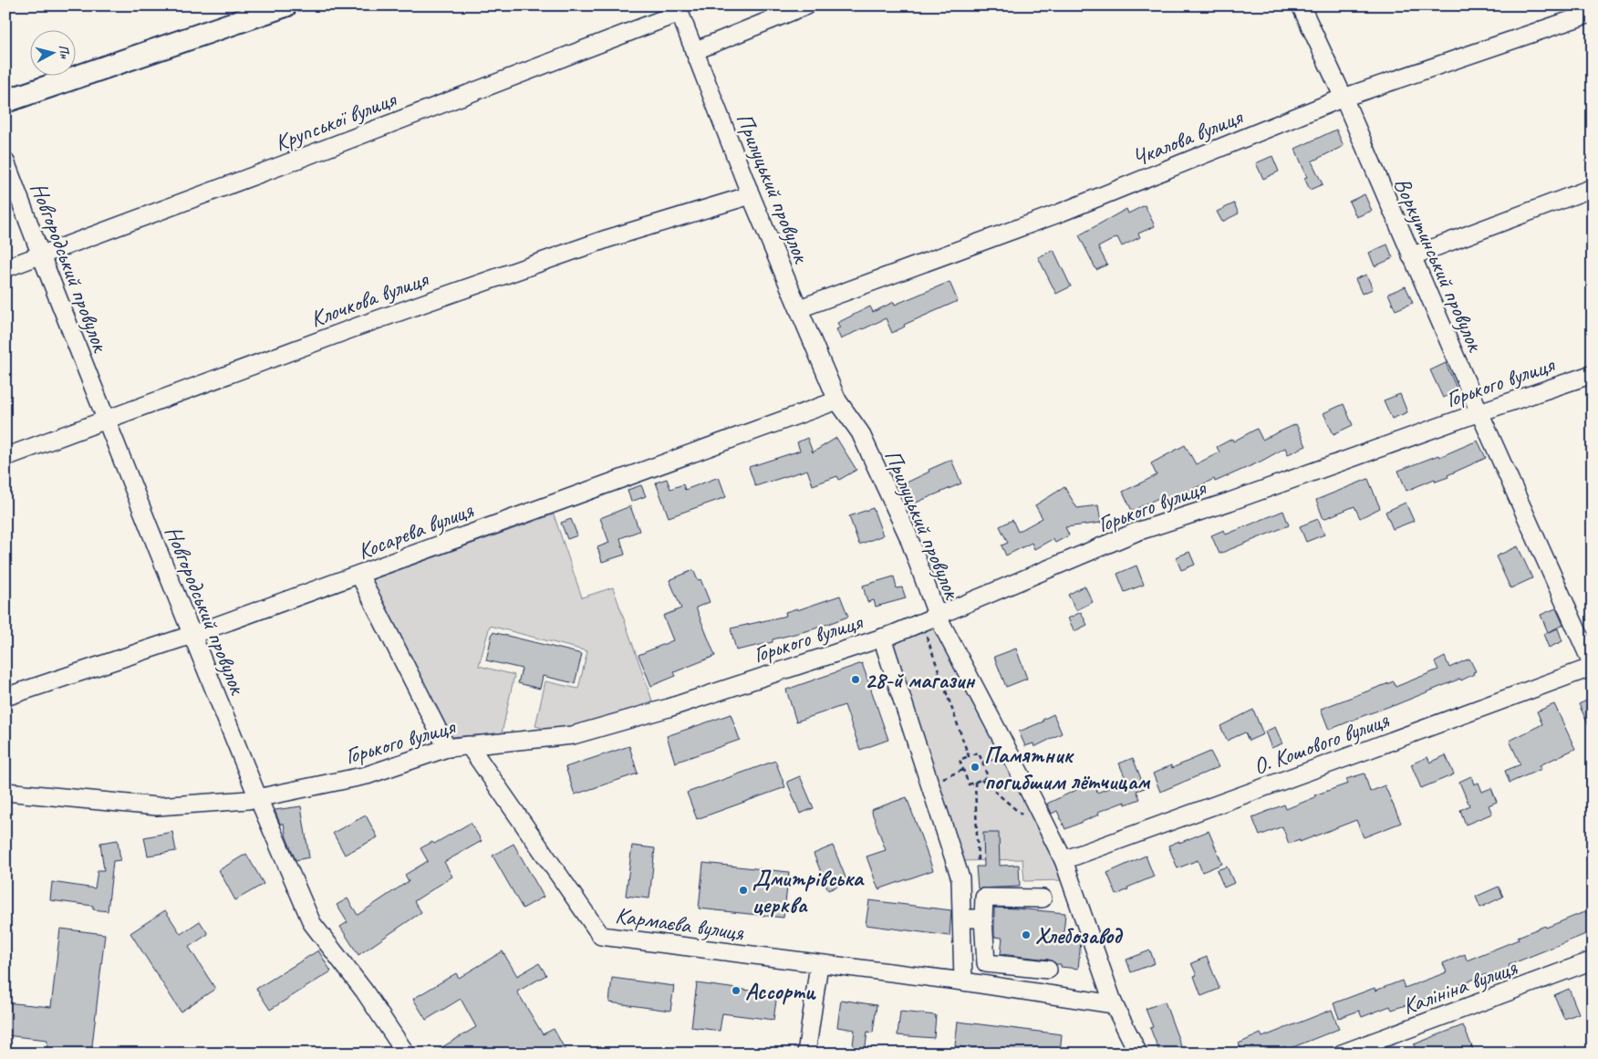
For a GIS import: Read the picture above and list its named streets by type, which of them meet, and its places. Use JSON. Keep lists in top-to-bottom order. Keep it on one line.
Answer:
{"streets":{"street":["Крупської вулиця","Чкалова вулиця","Прилуцький провулок","Воркутинський провулок","Новгородський провулок","Клочкова вулиця","Горького вулиця","Косарева вулиця","О. Кошового вулиця","Кармаєва вулиця","Калініна вулиця"]},"crossings":[["Крупської вулиця","Прилуцький провулок"],["Крупської вулиця","Новгородський провулок"],["Чкалова вулиця","Прилуцький провулок"],["Чкалова вулиця","Воркутинський провулок"],["Прилуцький провулок","Клочкова вулиця"],["Прилуцький провулок","Горького вулиця"],["Прилуцький провулок","Косарева вулиця"],["Прилуцький провулок","О. Кошового вулиця"],["Прилуцький провулок","Кармаєва вулиця"],["Воркутинський провулок","Горького вулиця"],["Воркутинський провулок","О. Кошового вулиця"],["Новгородський провулок","Клочкова вулиця"],["Новгородський провулок","Горького вулиця"],["Новгородський провулок","Косарева вулиця"],["Горького вулиця","Кармаєва вулиця"]],"places":["28-й магазин","Памятник погибшим лётчицам","Дмитрівська церква","Хлебозавод","Ассорти"],"north":"right"}
